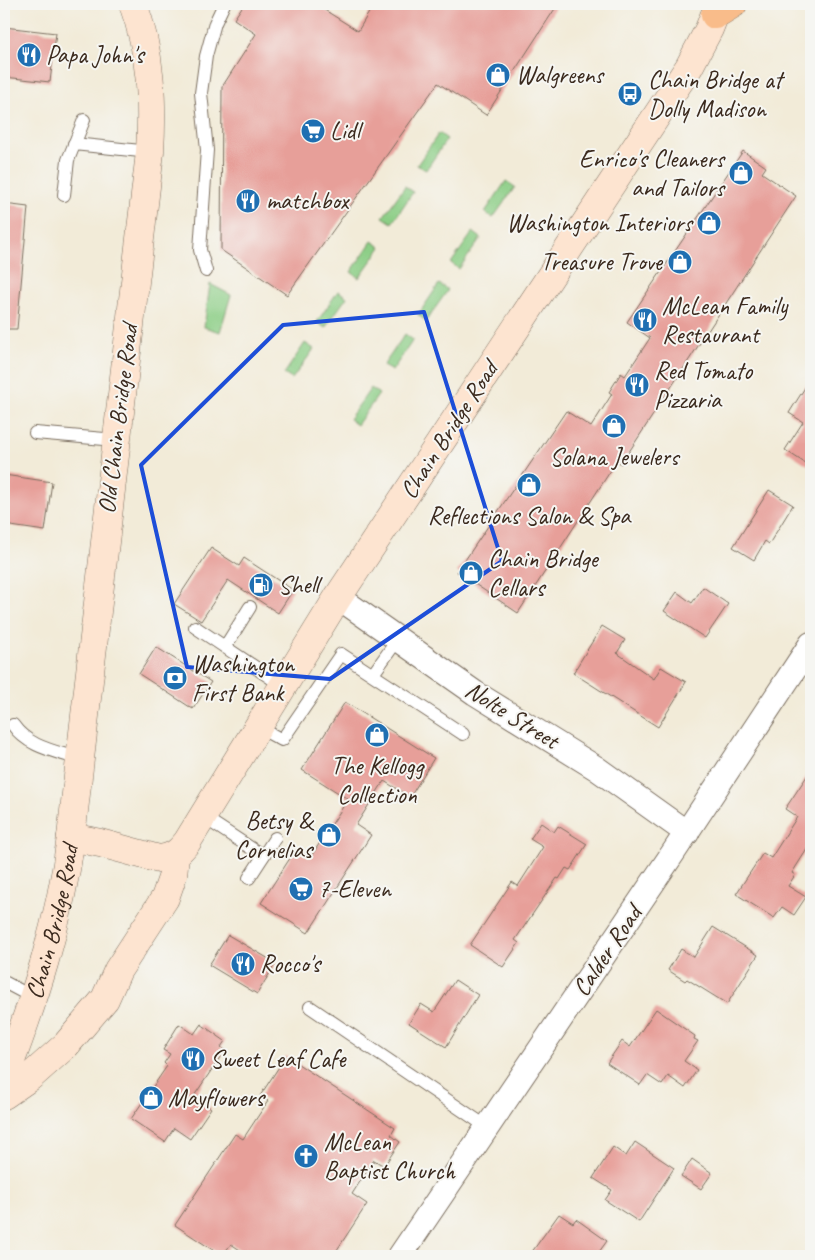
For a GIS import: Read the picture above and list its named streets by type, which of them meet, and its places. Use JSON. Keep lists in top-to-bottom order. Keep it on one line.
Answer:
{"streets":{"street":["Old Chain Bridge Road","Chain Bridge Road","Nolte Street","Calder Road"]},"crossings":[["Old Chain Bridge Road","Chain Bridge Road"],["Chain Bridge Road","Nolte Street"],["Nolte Street","Calder Road"]],"places":{"restaurant":["Papa John's","matchbox","McLean Family Restaurant","Red Tomato Pizzaria","Rocco's","Sweet Leaf Cafe"],"shop":["Walgreens","Enrico's Cleaners and Tailors","Washington Interiors","Treasure Trove","Solana Jewelers","Reflections Salon & Spa","Chain Bridge Cellars","The Kellogg Collection","Betsy & Cornelias","Mayflowers"],"bus stop":["Chain Bridge at Dolly Madison"],"supermarket":["Lidl","7-Eleven"],"fuel station":["Shell"],"bank":["Washington First Bank"],"church":["McLean Baptist Church"]}}
